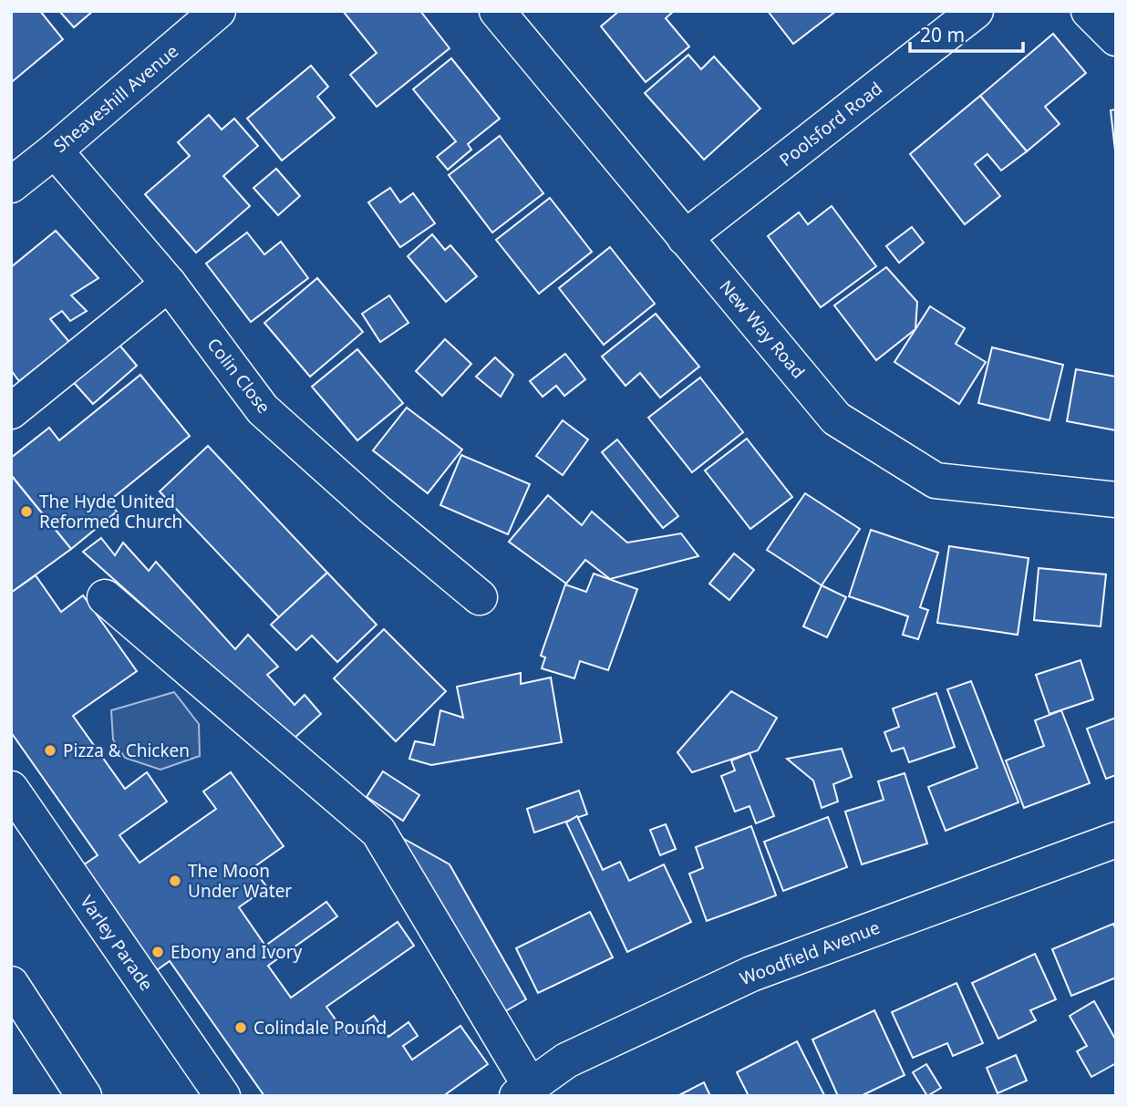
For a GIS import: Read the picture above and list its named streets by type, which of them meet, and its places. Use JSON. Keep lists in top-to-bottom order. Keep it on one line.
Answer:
{"streets":{"street":["Sheaveshill Avenue","Poolsford Road","New Way Road","Colin Close","Varley Parade","Woodfield Avenue"]},"crossings":[["Sheaveshill Avenue","Colin Close"],["Poolsford Road","New Way Road"]],"places":["The Hyde United Reformed Church","Pizza & Chicken","The Moon Under Water","Ebony and Ivory","Colindale Pound"],"scale_bar":"20 m"}
